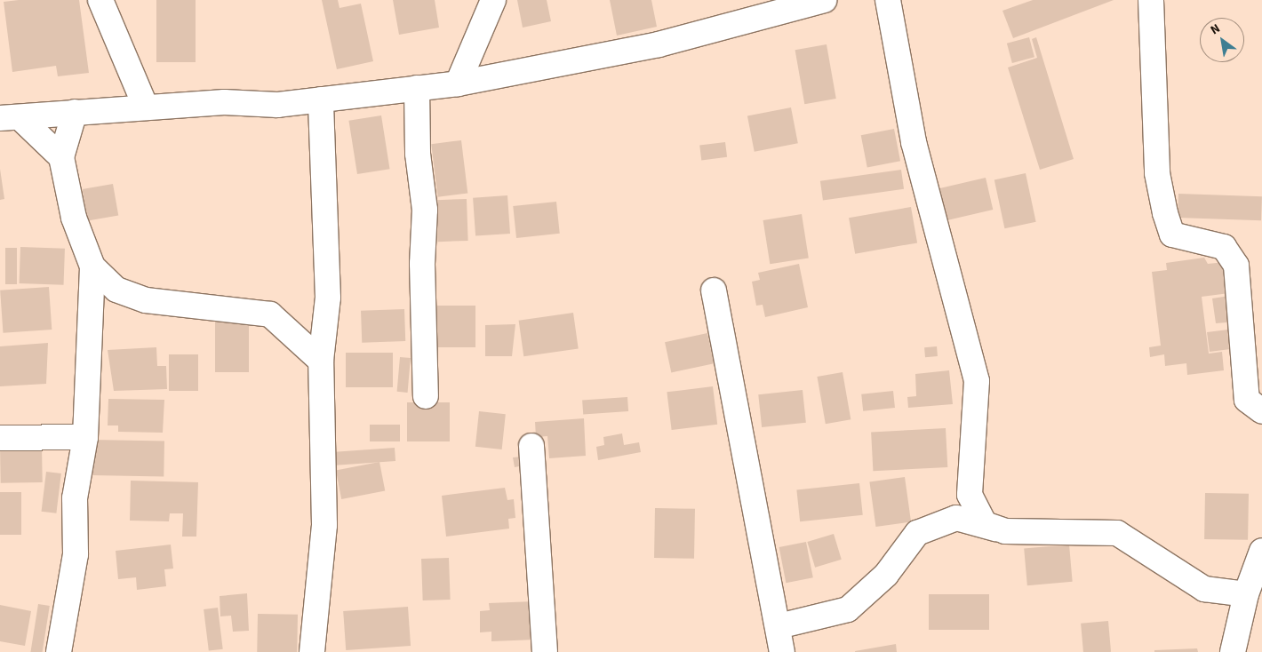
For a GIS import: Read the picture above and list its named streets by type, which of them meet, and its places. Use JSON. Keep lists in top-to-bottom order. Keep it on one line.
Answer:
{"north":"top left"}
